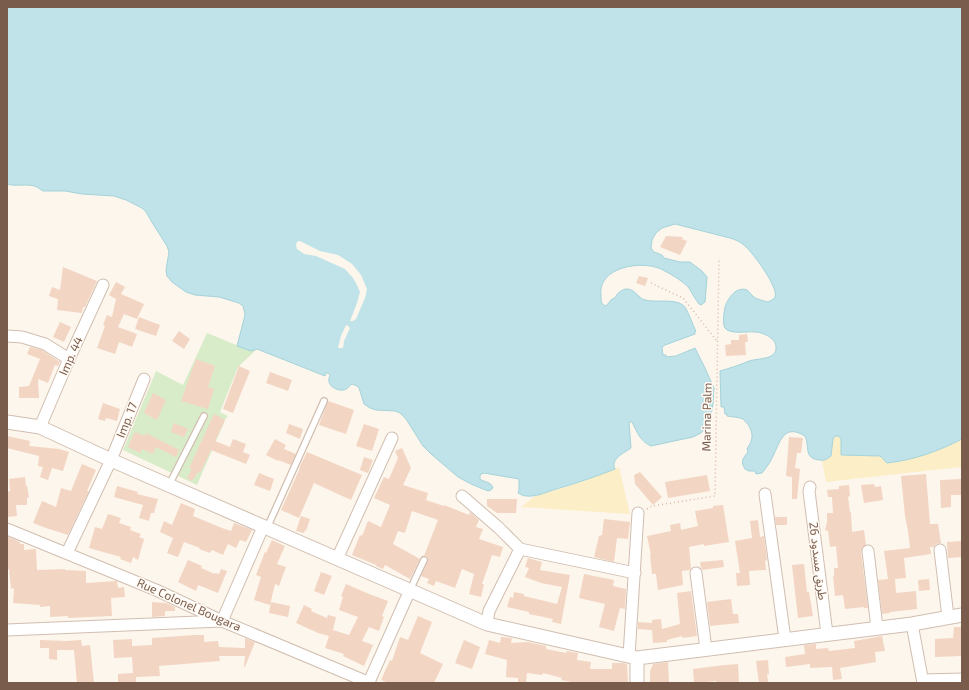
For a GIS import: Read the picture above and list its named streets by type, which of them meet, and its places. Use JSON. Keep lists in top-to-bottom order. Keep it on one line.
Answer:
{"streets":{"street":["Imp. 44","Imp. 17","طريق مسدود 26","Rue Colonel Bougara"],"path":["Marina Palm"]},"crossings":[["Imp. 17","Rue Colonel Bougara"]]}
